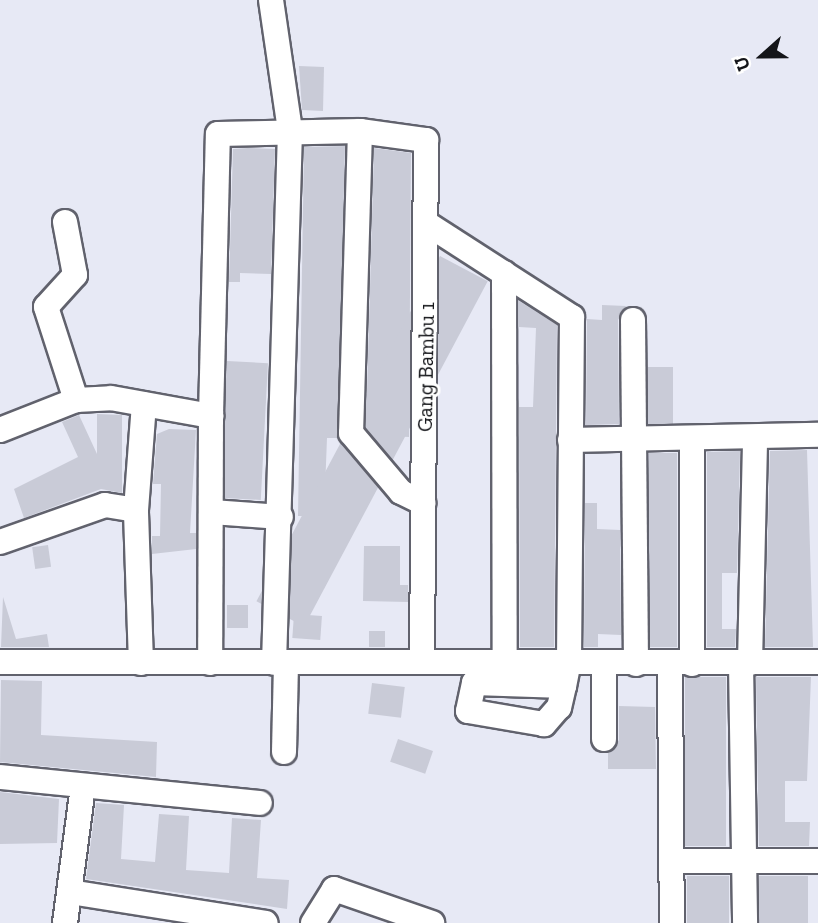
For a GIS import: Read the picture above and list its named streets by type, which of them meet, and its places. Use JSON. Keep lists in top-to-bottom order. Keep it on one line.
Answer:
{"streets":{"street":["Gang Bambu 1"]},"north":"left"}
